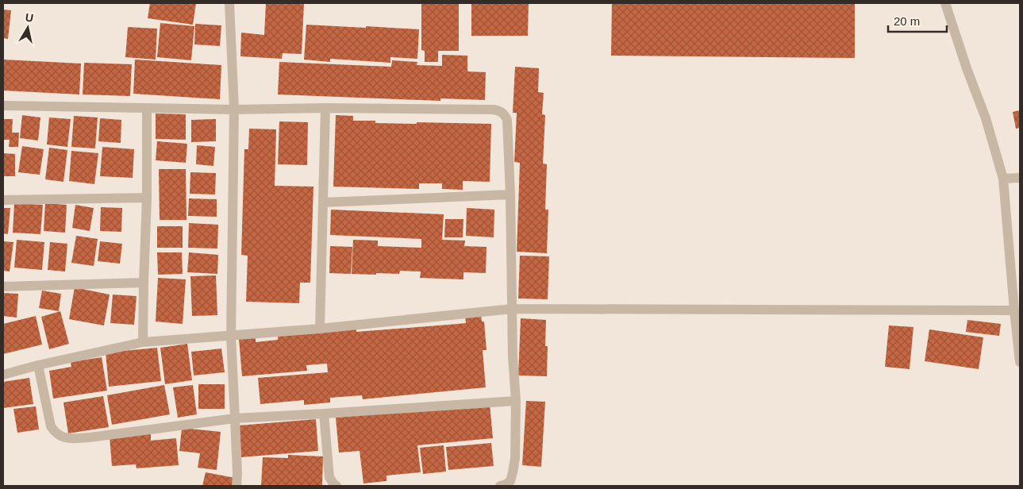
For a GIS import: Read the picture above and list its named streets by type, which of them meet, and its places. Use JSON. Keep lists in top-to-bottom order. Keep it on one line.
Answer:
{"scale_bar":"20 m","north":"top"}
